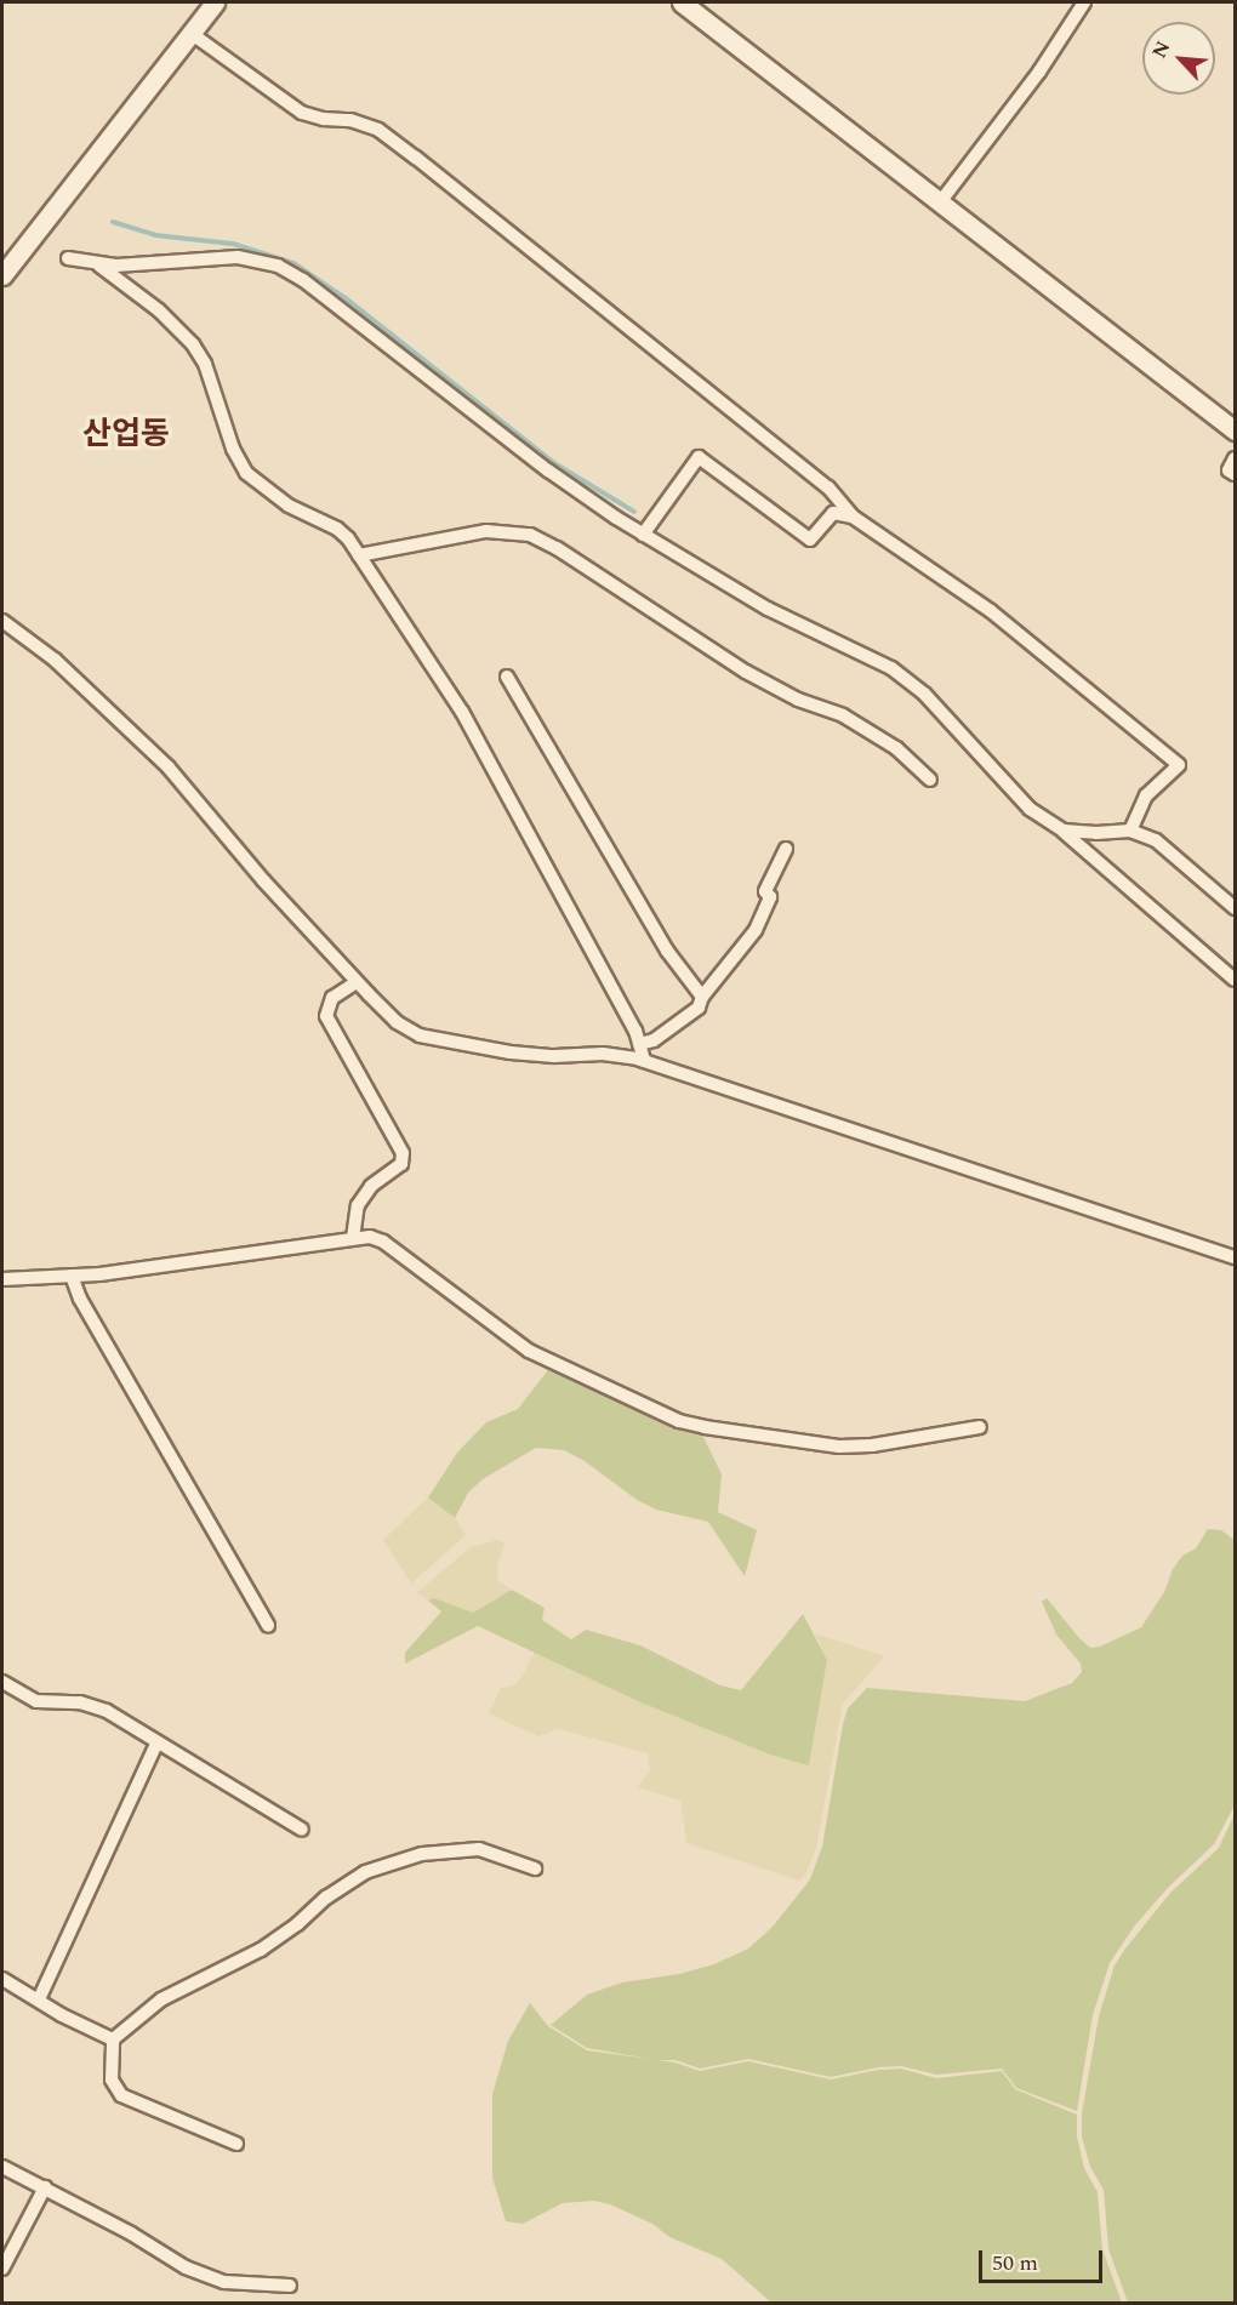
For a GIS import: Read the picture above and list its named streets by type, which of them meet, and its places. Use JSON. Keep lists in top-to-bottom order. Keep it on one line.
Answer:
{"districts":["산업동"],"scale_bar":"50 m","north":"top left"}
